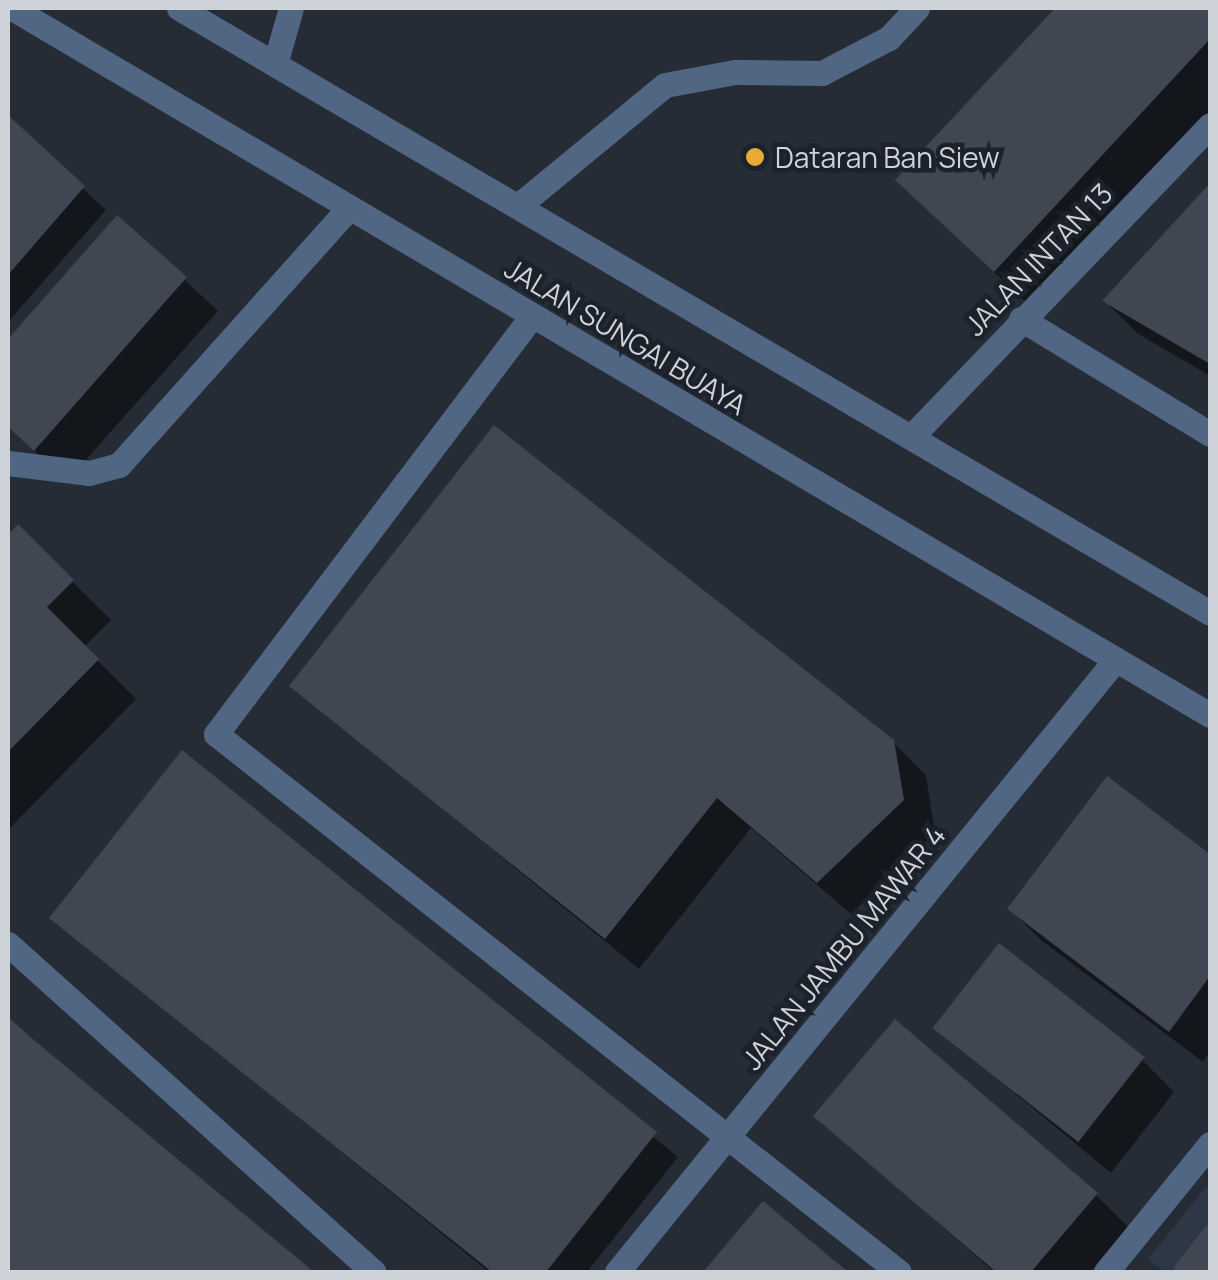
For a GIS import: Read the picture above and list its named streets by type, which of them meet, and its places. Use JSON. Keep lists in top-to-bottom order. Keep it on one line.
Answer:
{"streets":{"street":["JALAN INTAN 13","JALAN SUNGAI BUAYA","JALAN JAMBU MAWAR 4"]},"crossings":[["JALAN INTAN 13","JALAN SUNGAI BUAYA"],["JALAN SUNGAI BUAYA","JALAN JAMBU MAWAR 4"]],"places":["Dataran Ban Siew"]}
